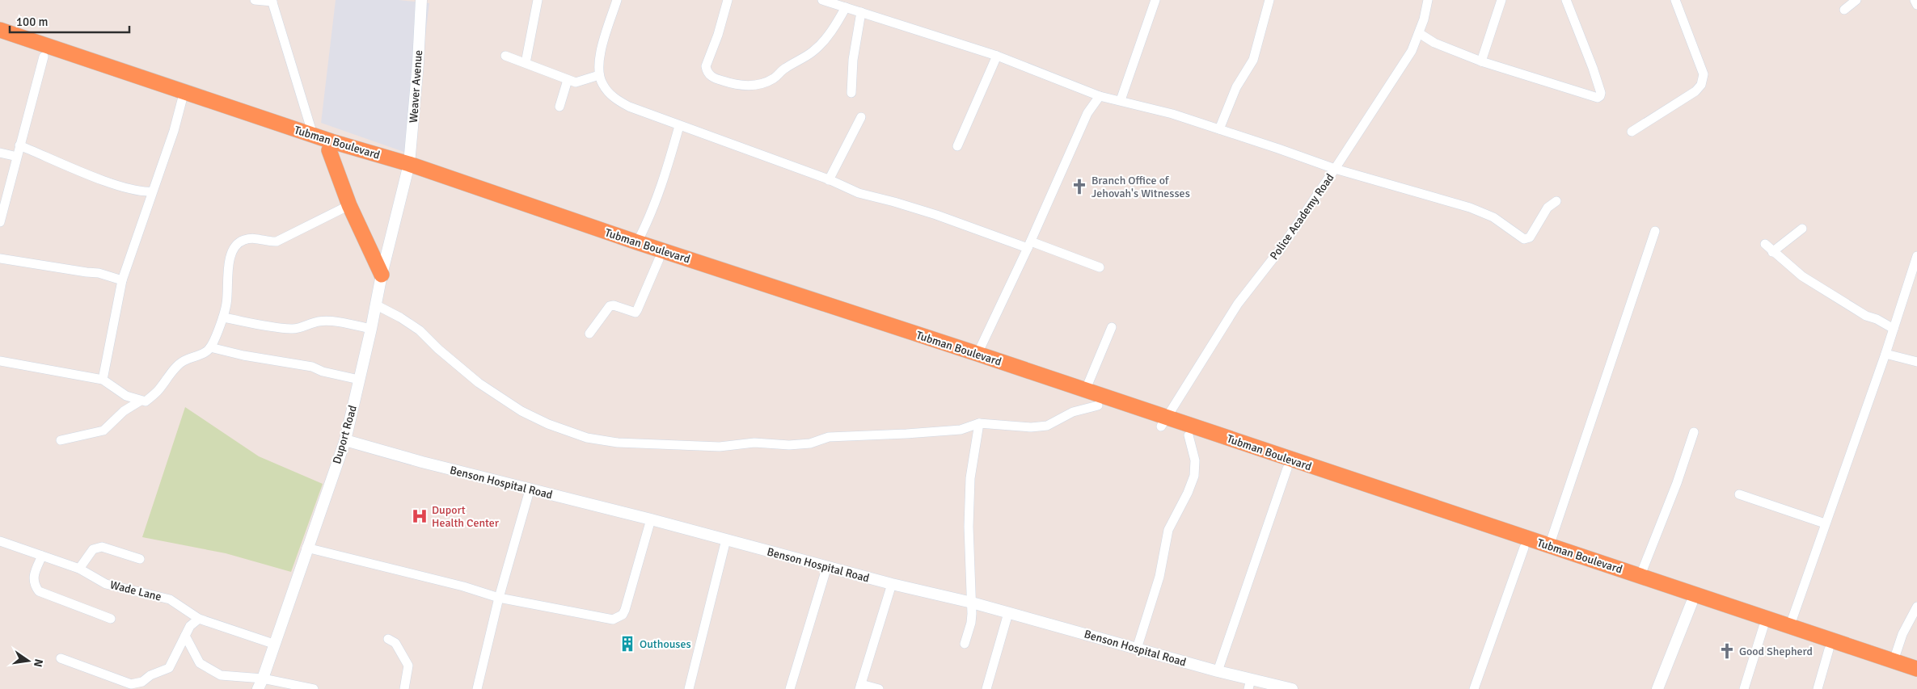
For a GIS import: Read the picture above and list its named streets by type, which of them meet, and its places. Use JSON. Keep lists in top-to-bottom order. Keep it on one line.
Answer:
{"streets":{"highway":["Tubman Boulevard"],"street":["Weaver Avenue","Police Academy Road","Duport Road","Benson Hospital Road","Wade Lane"]},"crossings":[["Weaver Avenue","Tubman Boulevard"],["Weaver Avenue","Duport Road"],["Tubman Boulevard","Police Academy Road"],["Tubman Boulevard","Duport Road"],["Duport Road","Benson Hospital Road"],["Duport Road","Wade Lane"]],"places":{"church":["Branch Office of Jehovah's Witnesses","Good Shepherd"],"hospital":["Duport Health Center"],"building":["Outhouses"]},"scale_bar":"100 m","north":"right"}
